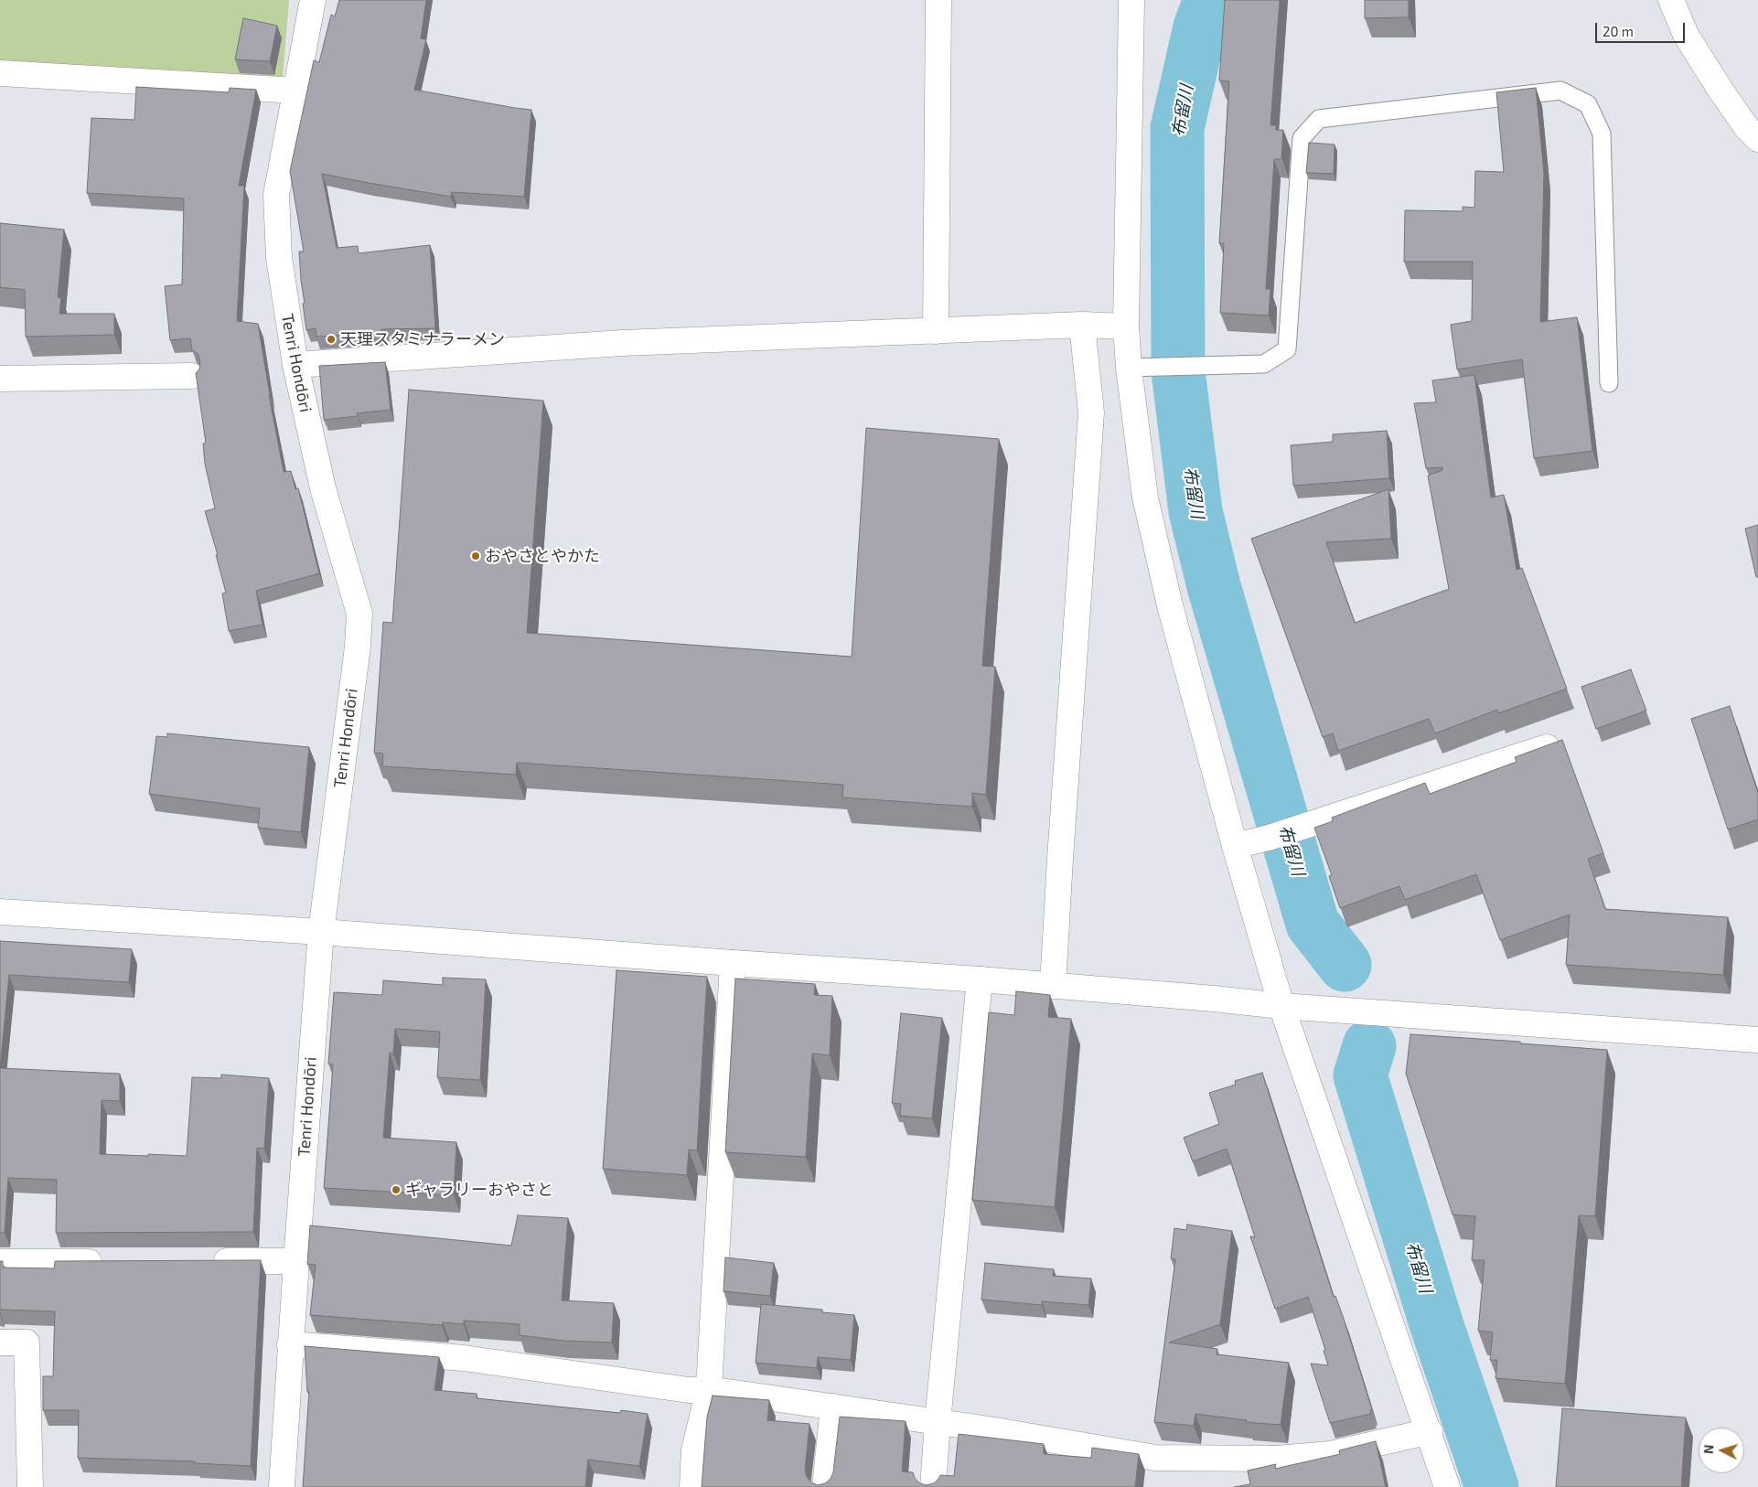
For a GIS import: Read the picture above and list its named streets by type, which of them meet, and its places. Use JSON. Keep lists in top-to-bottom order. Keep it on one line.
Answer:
{"streets":{"street":["Tenri Hondōri"]},"water":["布留川"],"places":["天理スタミナラーメン","おやさとやかた","ギャラリーおやさと"],"scale_bar":"20 m","north":"left"}
